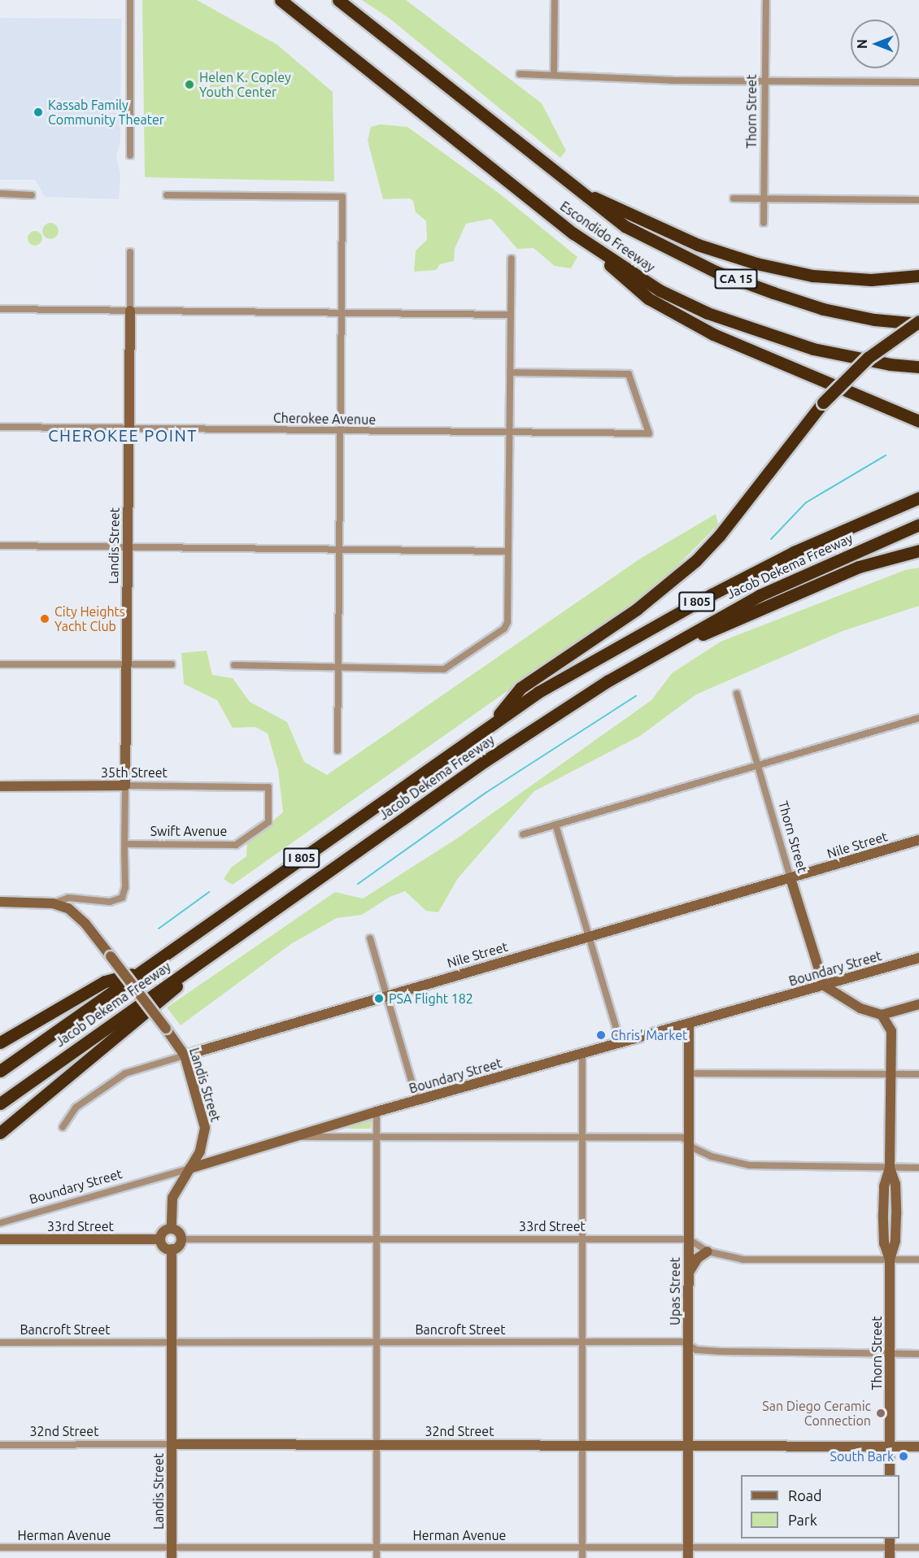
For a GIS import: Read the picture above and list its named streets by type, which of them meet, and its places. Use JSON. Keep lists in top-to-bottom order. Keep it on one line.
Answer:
{"streets":{"highway":["Escondido Freeway","CA 15","Jacob Dekema Freeway","I 805"],"street":["Thorn Street","Cherokee Avenue","Landis Street","35th Street","Swift Avenue","Nile Street","Boundary Street","33rd Street","Upas Street","Bancroft Street","32nd Street","Herman Avenue"]},"crossings":[["Thorn Street","Nile Street"],["Thorn Street","Boundary Street"],["Thorn Street","Bancroft Street"],["Thorn Street","32nd Street"],["Cherokee Avenue","Landis Street"],["Landis Street","35th Street"],["Landis Street","Swift Avenue"],["Landis Street","Nile Street"],["Landis Street","Boundary Street"],["Landis Street","33rd Street"],["Landis Street","Bancroft Street"],["Landis Street","32nd Street"],["Landis Street","Herman Avenue"],["35th Street","Swift Avenue"],["Boundary Street","Upas Street"],["33rd Street","Upas Street"],["Upas Street","Bancroft Street"],["Upas Street","32nd Street"],["Upas Street","Herman Avenue"]],"districts":["CHEROKEE POINT"],"places":["Helen K. Copley Youth Center","Kassab Family Community Theater","City Heights Yacht Club","PSA Flight 182","Chris' Market","San Diego Ceramic Connection","South Bark"],"legend":["Road","Park"],"north":"left"}
